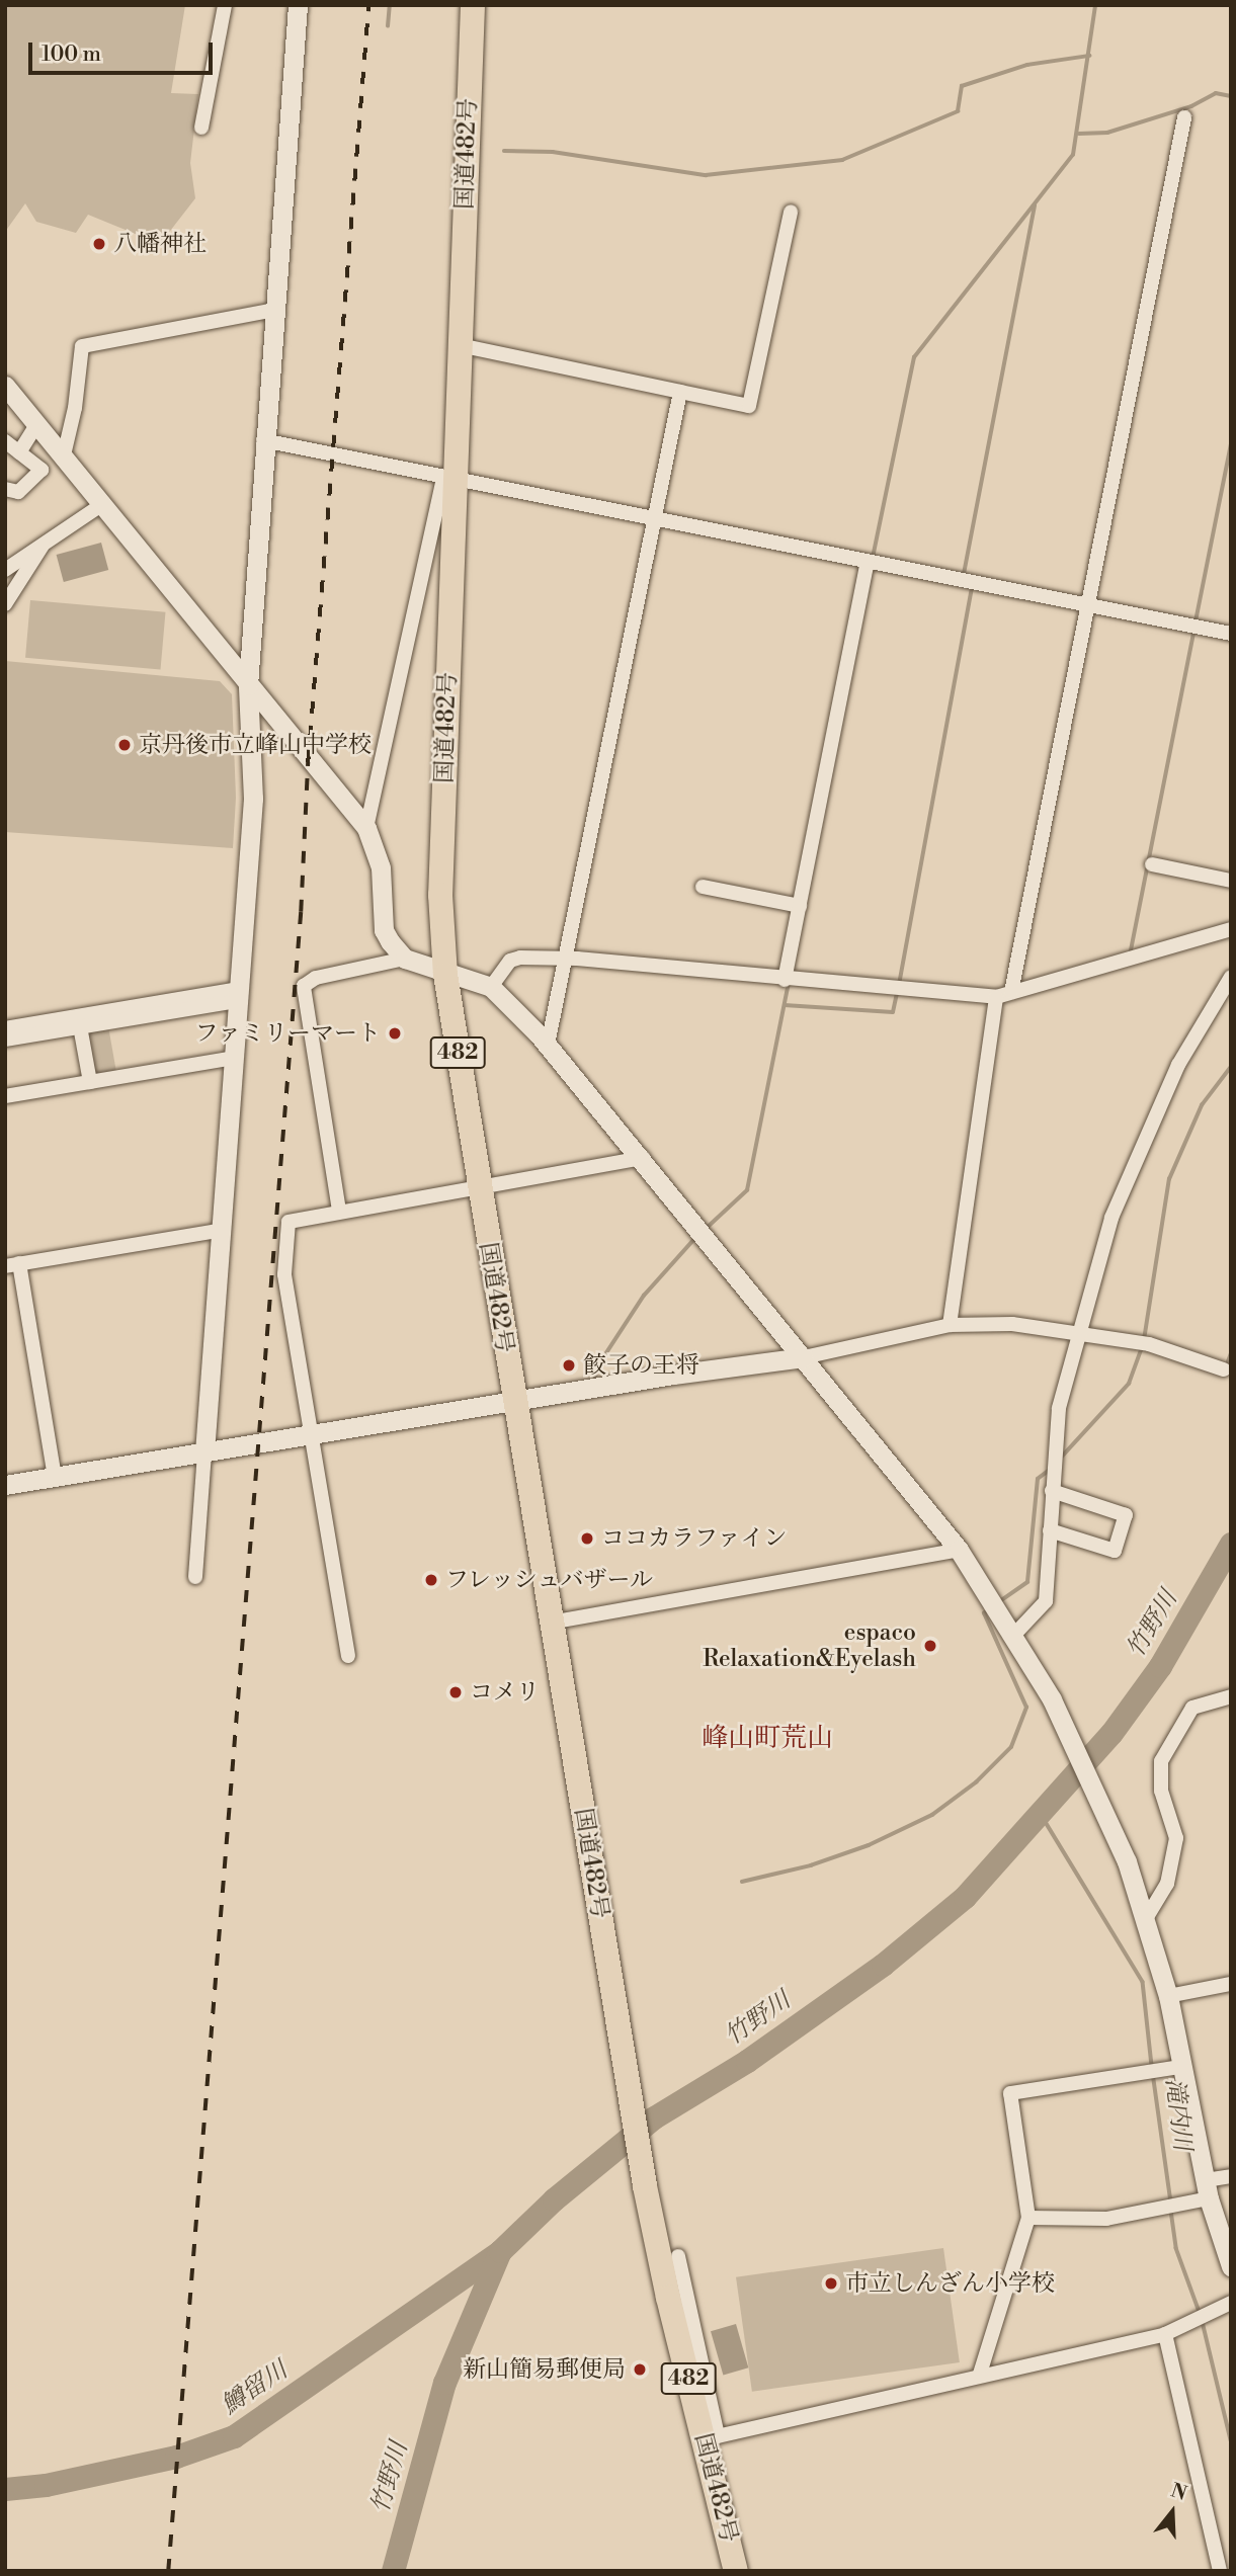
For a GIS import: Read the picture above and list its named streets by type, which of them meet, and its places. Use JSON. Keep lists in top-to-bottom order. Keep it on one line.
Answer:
{"streets":{"highway":["国道482号","482"]},"districts":["峰山町荒山"],"water":["竹野川","滝内川","鱒留川"],"places":["八幡神社","京丹後市立峰山中学校","ファミリーマート","餃子の王将","ココカラファイン","フレッシュバザール","espaco Relaxation&Eyelash","コメリ","市立しんざん小学校","新山簡易郵便局"],"scale_bar":"100 m","north":"top"}
